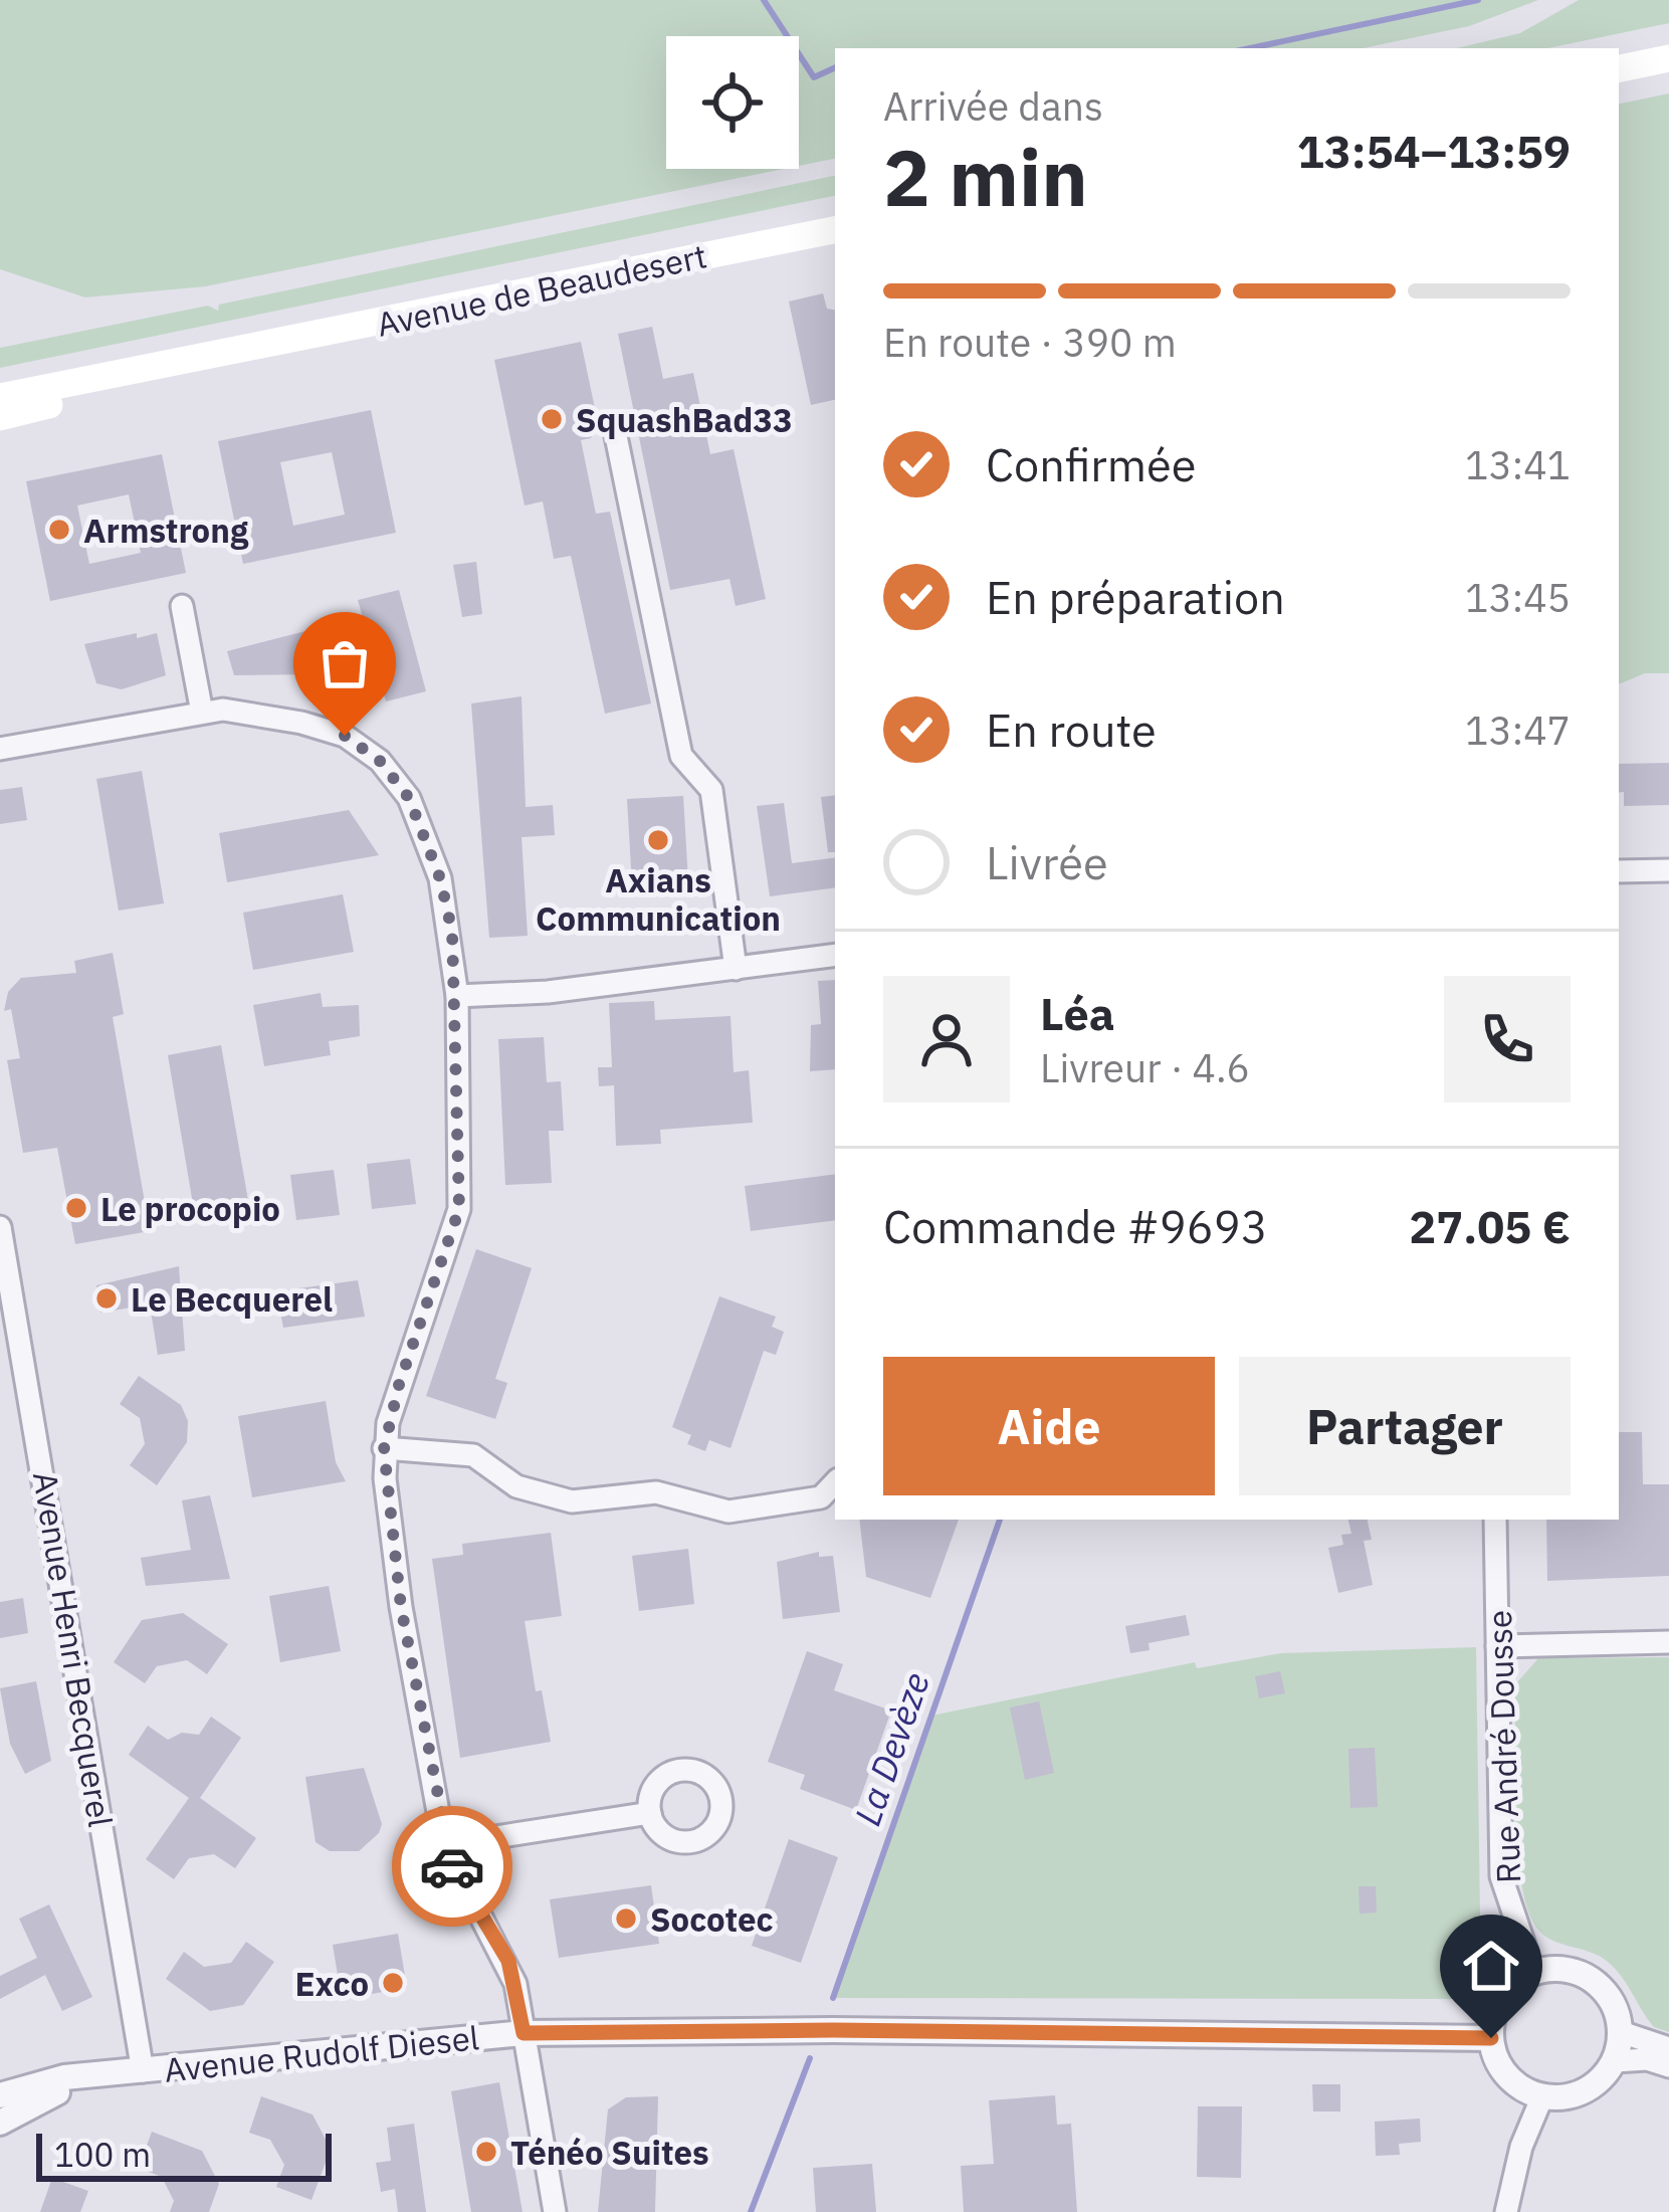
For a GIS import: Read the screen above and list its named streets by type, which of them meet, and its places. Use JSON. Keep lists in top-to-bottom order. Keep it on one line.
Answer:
{"streets":{"main road":["Avenue de Beaudesert"],"street":["Avenue Henri Becquerel","Rue André Dousse","Avenue Rudolf Diesel"]},"crossings":[["Avenue Henri Becquerel","Avenue Rudolf Diesel"],["Rue André Dousse","Avenue Rudolf Diesel"]],"water":["La Devèze"],"places":["SquashBad33","Armstrong","Axians Communication","Le procopio","Le Becquerel","Socotec","Exco","Ténéo Suites"],"scale_bar":"100 m","page":{"heading":["2 min","Arrivée dans","13:54–13:59"],"panel":["Léa","Livreur · 4.6","Commande #9693","27.05 €"],"bar":"En route · 390 m","list":[["Confirmée","13:41"],["En préparation","13:45"],["En route","13:47"],"Livrée"],"buttons":["Aide","Partager"],"scale":"100 m"}}
